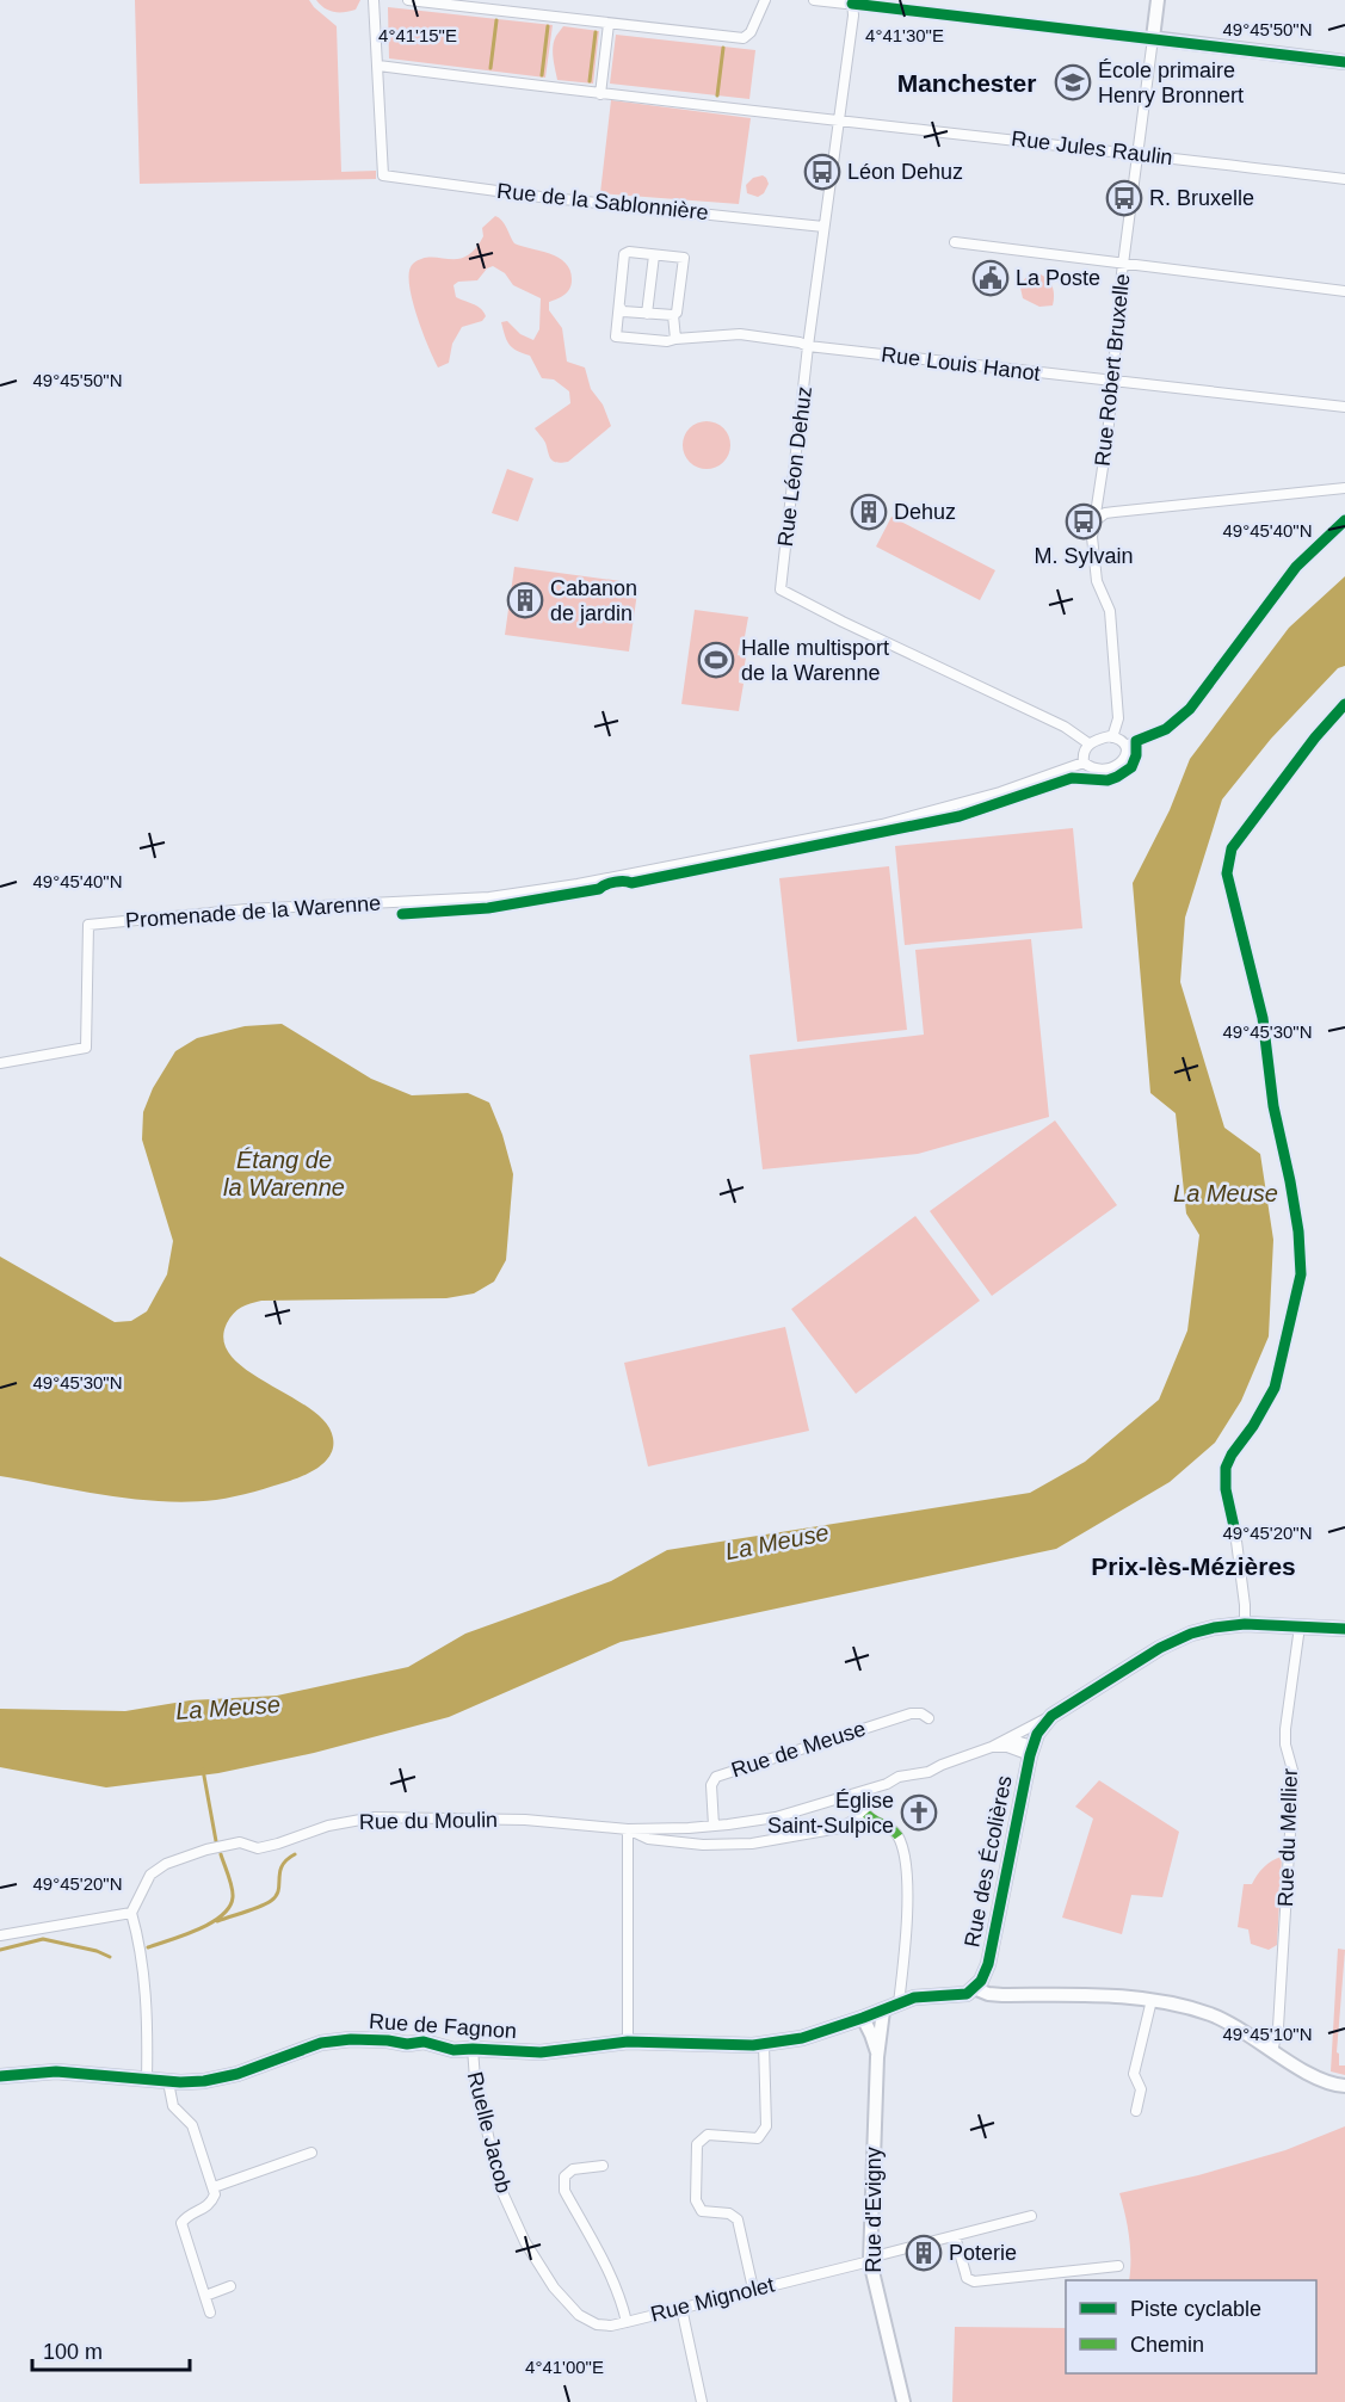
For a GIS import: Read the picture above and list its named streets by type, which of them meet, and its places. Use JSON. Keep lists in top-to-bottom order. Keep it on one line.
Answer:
{"streets":{"street":["Rue Jules Raulin","Rue de la Sablonnière","Rue Louis Hanot","Rue Robert Bruxelle","Rue Léon Dehuz","Promenade de la Warenne","Rue de Meuse","Rue du Moulin","Rue du Mellier","Rue des Écolières","Rue de Fagnon","Ruelle Jacob","Rue d'Evigny","Rue Mignolet"]},"crossings":[["Rue Jules Raulin","Rue de la Sablonnière"],["Rue Jules Raulin","Rue Robert Bruxelle"],["Rue Jules Raulin","Rue Léon Dehuz"],["Rue de la Sablonnière","Rue Léon Dehuz"],["Rue Louis Hanot","Rue Robert Bruxelle"],["Rue Louis Hanot","Rue Léon Dehuz"],["Rue Robert Bruxelle","Rue Léon Dehuz"],["Rue Robert Bruxelle","Promenade de la Warenne"],["Rue Léon Dehuz","Promenade de la Warenne"],["Rue de Meuse","Rue du Moulin"],["Rue des Écolières","Rue de Fagnon"],["Rue de Fagnon","Ruelle Jacob"],["Rue de Fagnon","Rue d'Evigny"],["Ruelle Jacob","Rue Mignolet"],["Rue d'Evigny","Rue Mignolet"]],"districts":["Manchester","Prix-lès-Mézières"],"water":["Étang de la Warenne","La Meuse"],"places":{"school or university":["École primaire Henry Bronnert"],"bus stop":["Léon Dehuz","R. Bruxelle","M. Sylvain"],"public building":["La Poste"],"building":["Dehuz","Cabanon de jardin","Poterie"],"sports":["Halle multisport de la Warenne"],"church":["Église Saint-Sulpice"]},"legend":["Piste cyclable","Chemin"],"scale_bar":"100 m","coordinates":["49°45'50\"N","4°41'15\"E","4°41'30\"E","49°45'40\"N","49°45'30\"N","49°45'20\"N","49°45'10\"N","4°41'00\"E"]}
